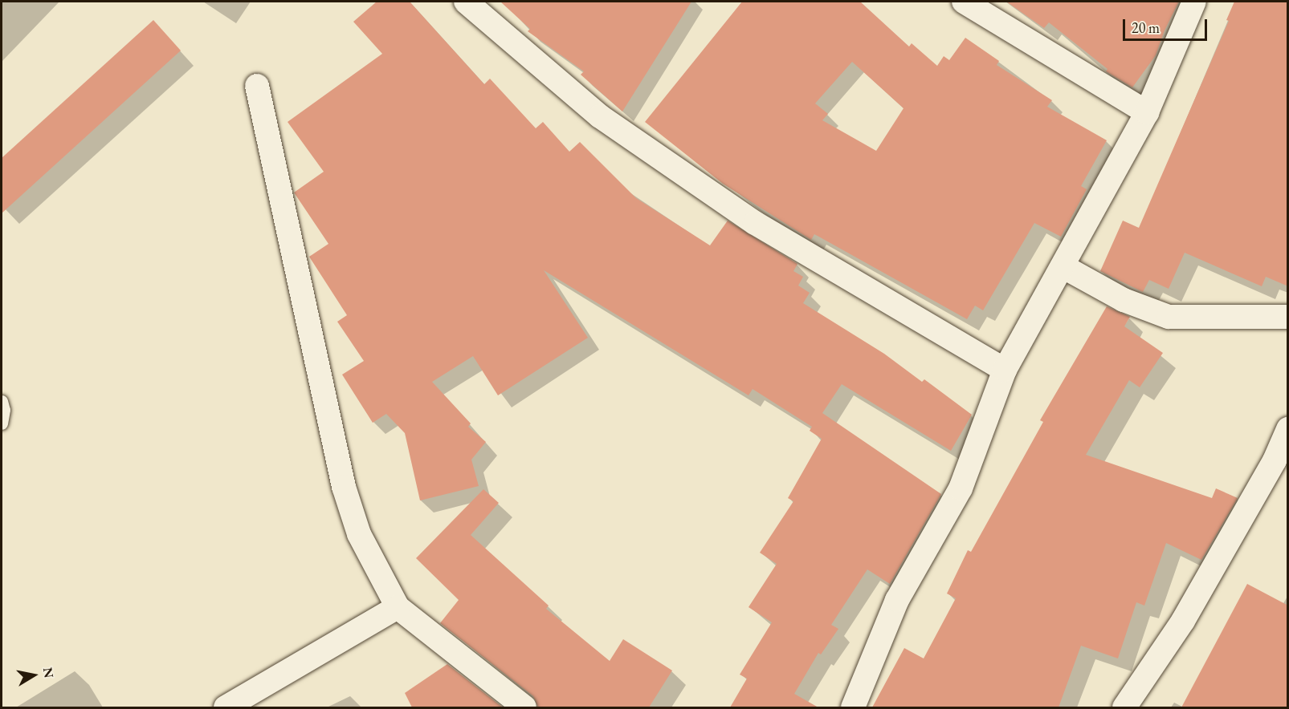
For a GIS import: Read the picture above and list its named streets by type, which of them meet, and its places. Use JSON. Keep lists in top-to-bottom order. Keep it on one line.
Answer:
{"scale_bar":"20 m","north":"right"}
